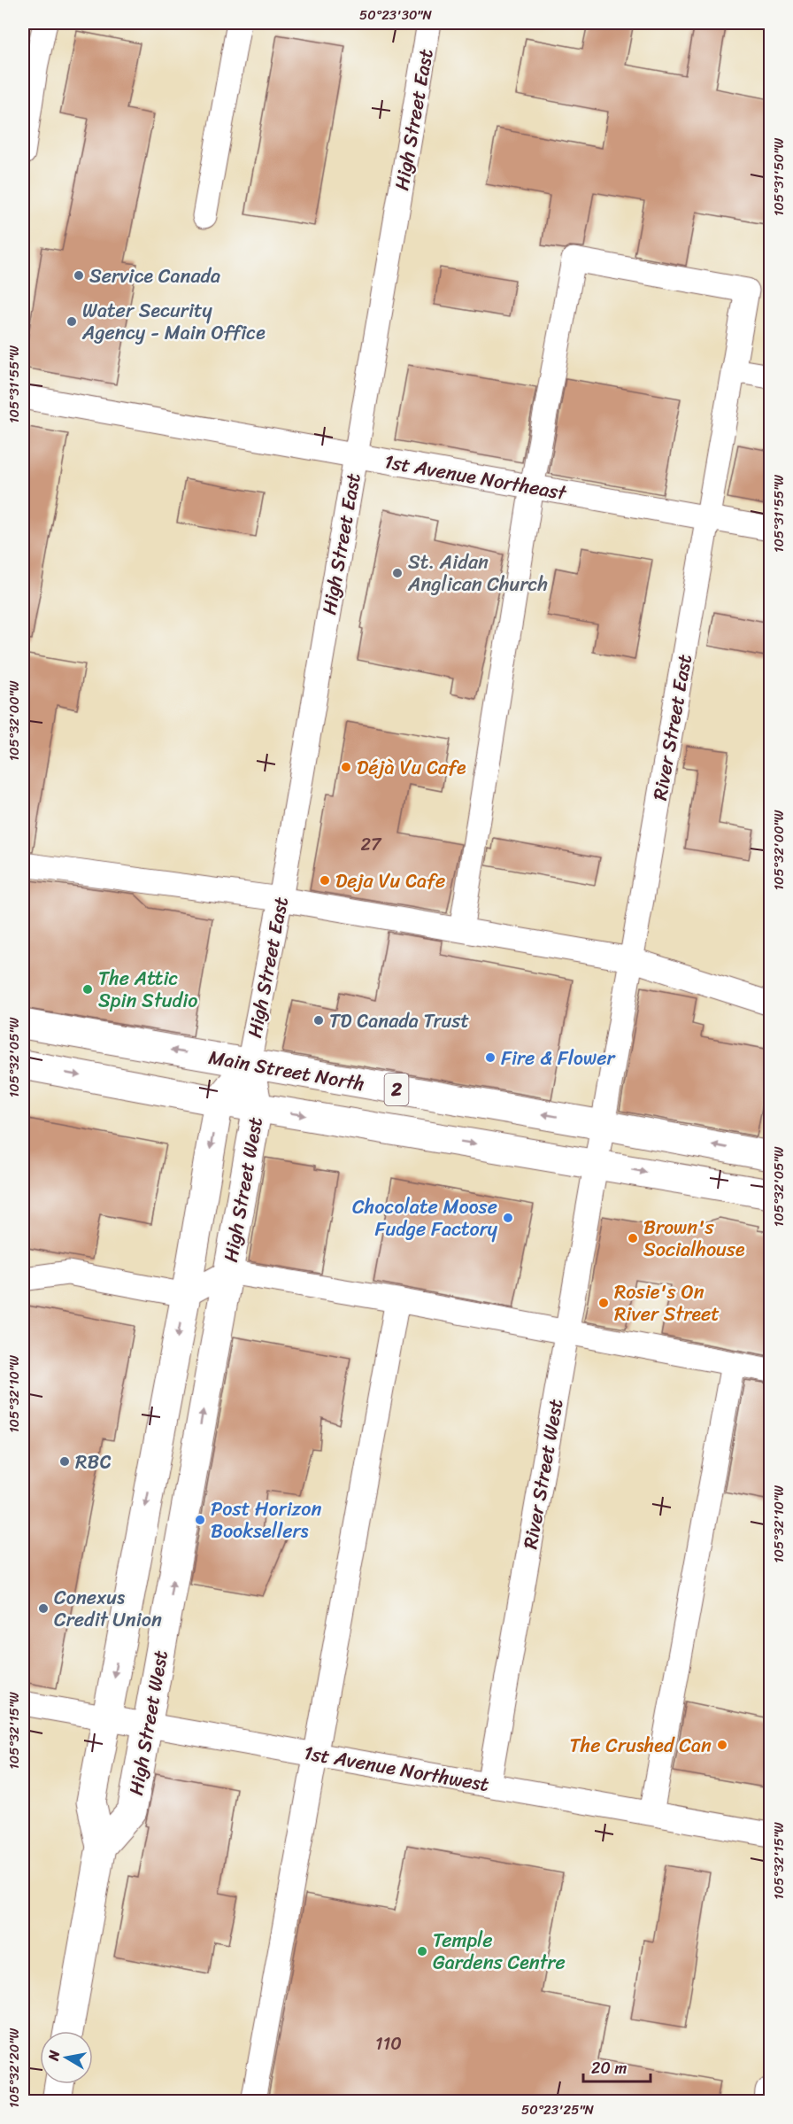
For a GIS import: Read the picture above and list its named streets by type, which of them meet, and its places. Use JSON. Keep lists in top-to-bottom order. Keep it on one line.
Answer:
{"streets":{"main road":["Main Street North","2","High Street West"],"street":["High Street East","1st Avenue Northeast","River Street East","River Street West","1st Avenue Northwest"]},"crossings":[["High Street East","1st Avenue Northeast"],["High Street East","Main Street North"],["High Street East","High Street West"],["1st Avenue Northeast","River Street East"],["River Street East","Main Street North"],["River Street East","River Street West"],["Main Street North","High Street West"],["Main Street North","River Street West"],["High Street West","1st Avenue Northwest"],["River Street West","1st Avenue Northwest"]],"places":["Service Canada","Water Security Agency - Main Office","St. Aidan Anglican Church","Déjà Vu Cafe","Deja Vu Cafe","The Attic Spin Studio","TD Canada Trust","Fire & Flower","Chocolate Moose Fudge Factory","Brown's Socialhouse","Rosie's On River Street","RBC","Post Horizon Booksellers","Conexus Credit Union","The Crushed Can","Temple Gardens Centre"],"house_numbers":["27","110"],"scale_bar":"20 m","north":"left","coordinates":["50°23'30\"N","105°31'50\"W","105°31'55\"W","105°32'00\"W","105°32'05\"W","105°32'10\"W","105°32'15\"W","105°32'20\"W","50°23'25\"N"]}
